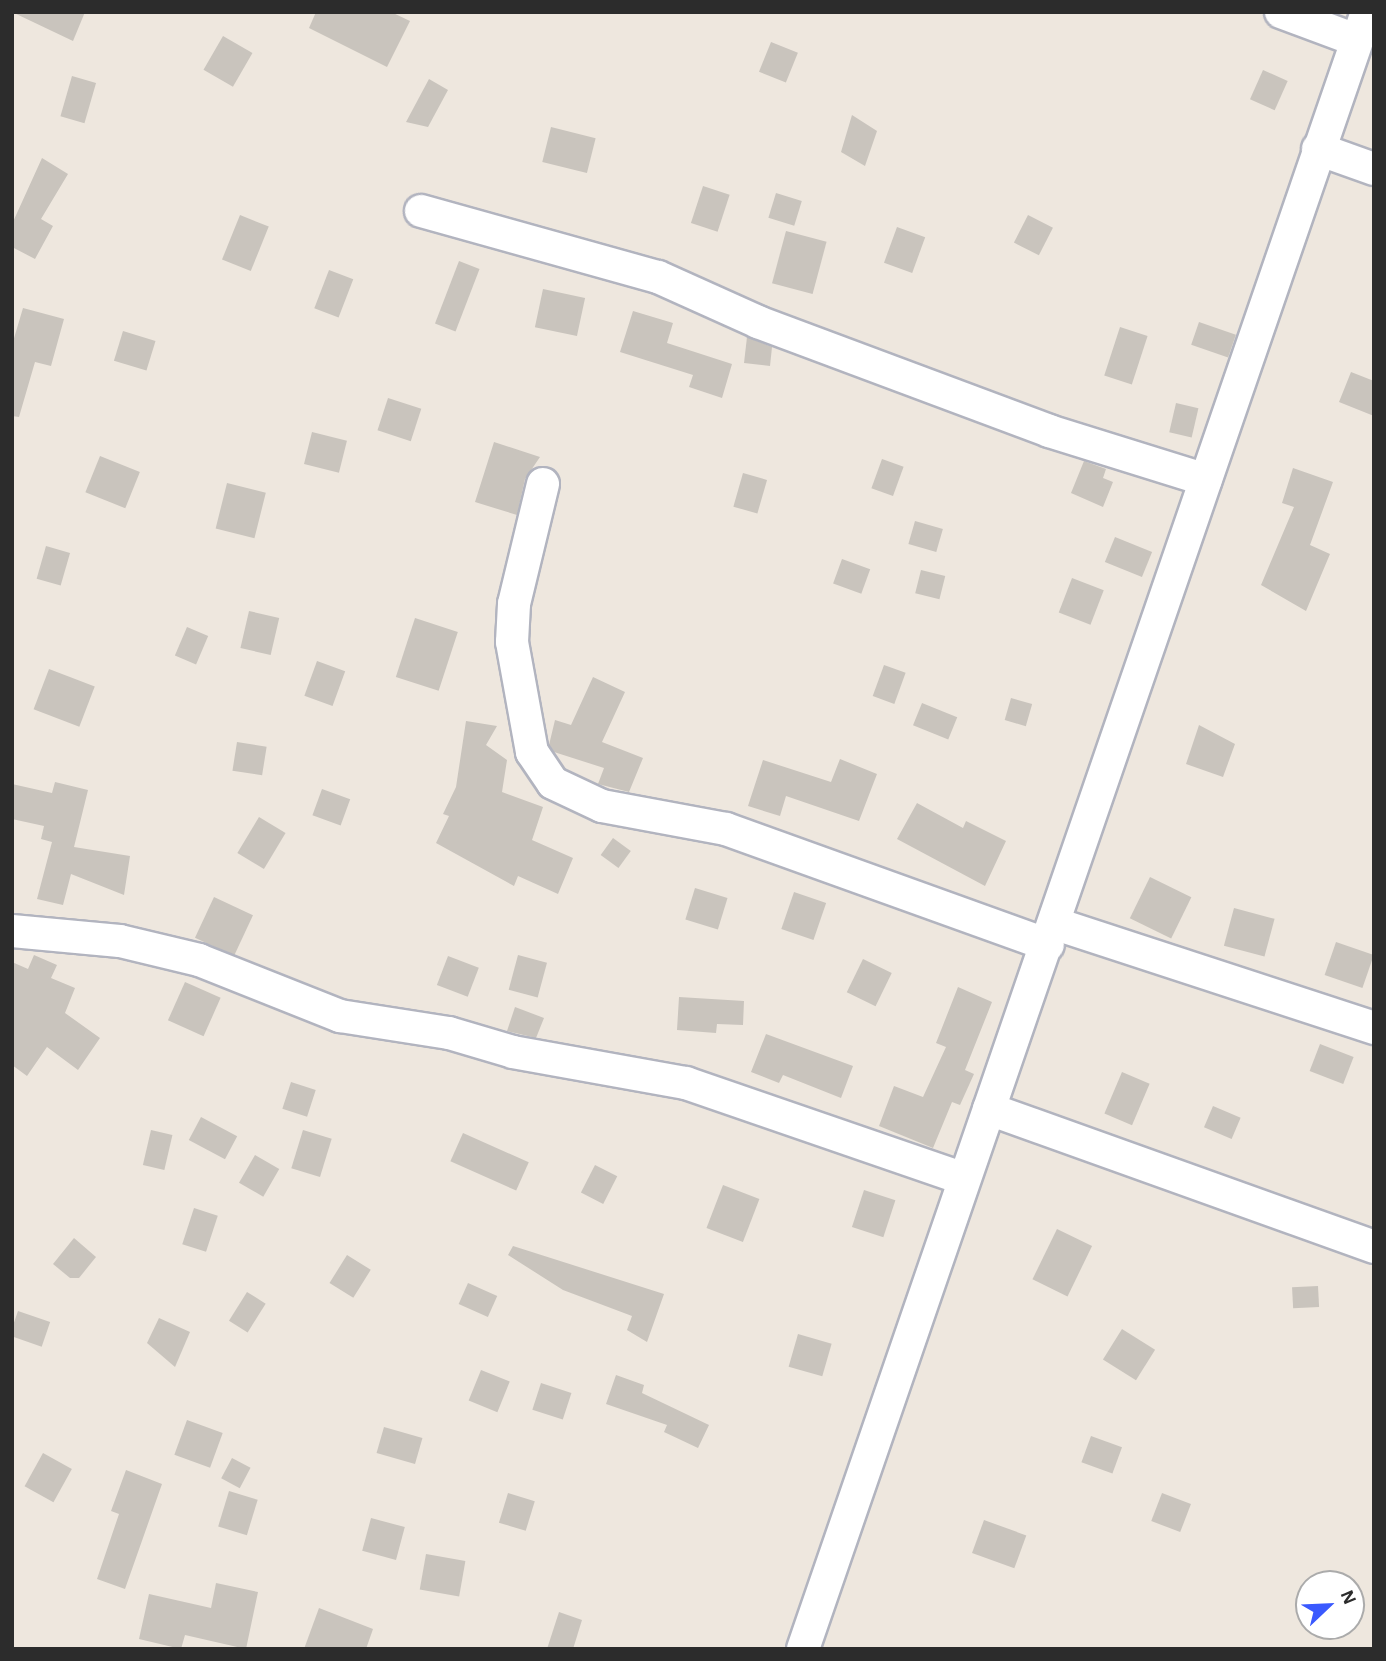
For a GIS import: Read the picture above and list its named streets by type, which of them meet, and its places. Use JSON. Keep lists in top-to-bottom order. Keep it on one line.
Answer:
{"north":"top right"}
